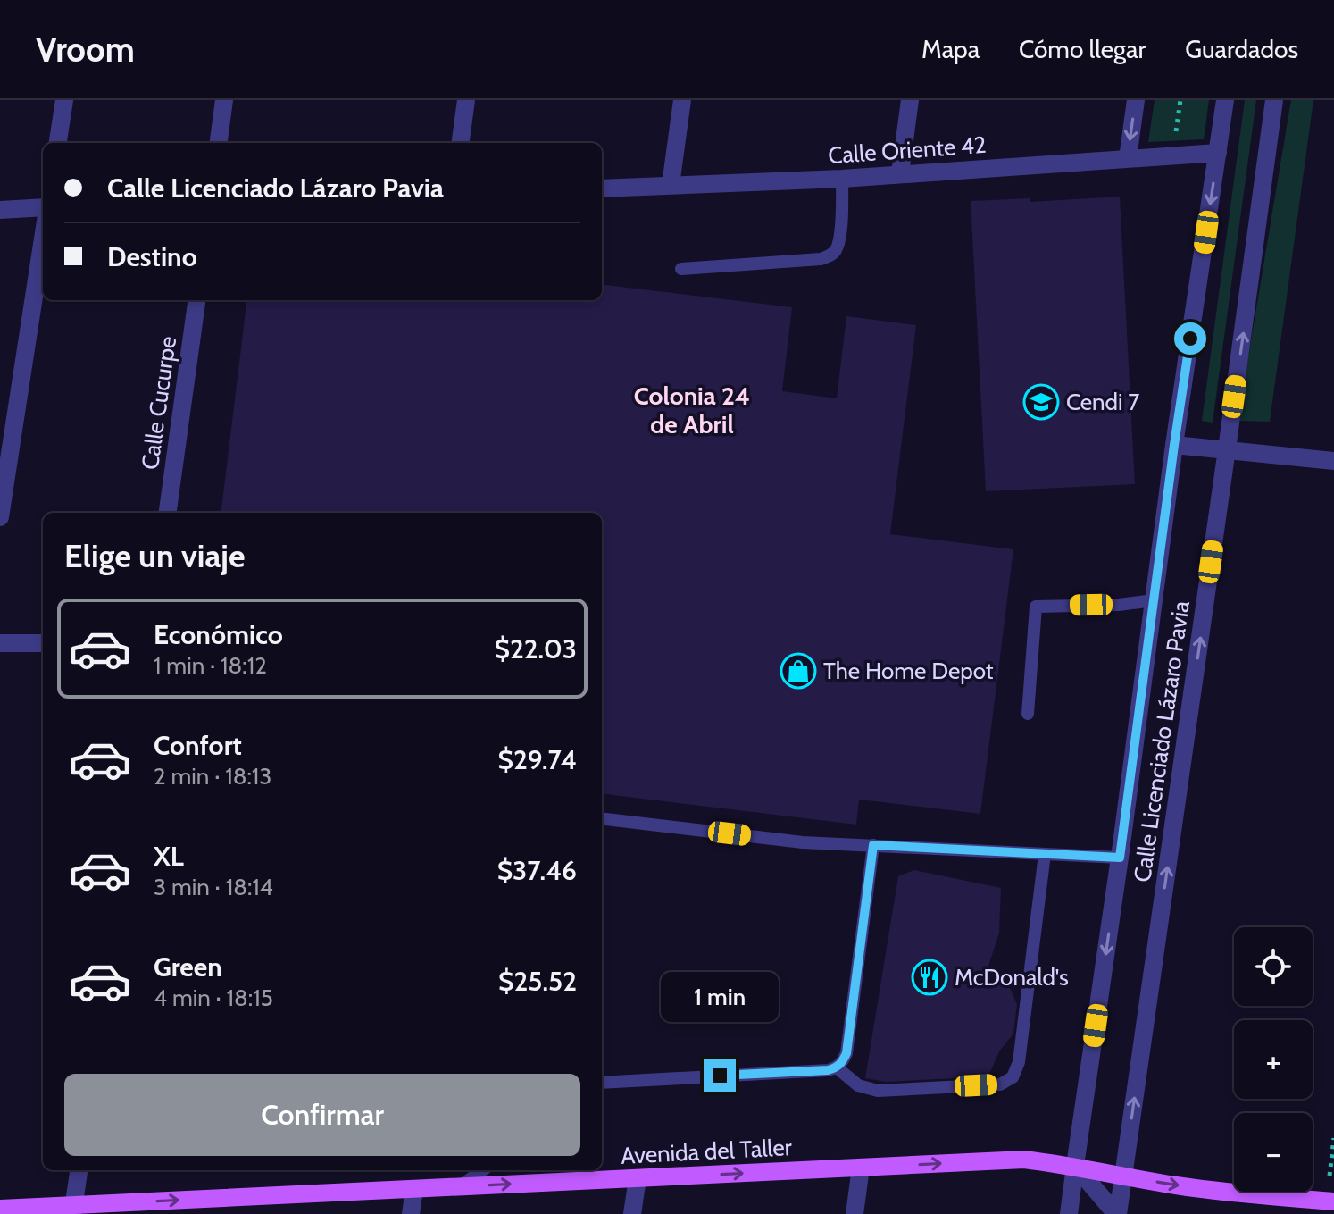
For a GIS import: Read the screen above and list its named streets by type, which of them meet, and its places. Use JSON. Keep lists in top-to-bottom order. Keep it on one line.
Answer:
{"streets":{"main road":["Avenida del Taller"],"street":["Calle Oriente 42","Calle Cucurpe","Calle Licenciado Lázaro Pavia"]},"crossings":[["Calle Oriente 42","Calle Licenciado Lázaro Pavia"],["Calle Licenciado Lázaro Pavia","Avenida del Taller"]],"one_way":["Avenida del Taller"],"districts":["Colonia 24 de Abril"],"places":{"school or university":["Cendi 7"],"shop":["The Home Depot"],"restaurant":["McDonald's"]},"page":{"header":"Vroom","nav":["Mapa","Cómo llegar","Guardados"],"banner":["Calle Licenciado Lázaro Pavia","Destino"],"heading":"Elige un viaje","list":[{"name":"Económico","note":"1 min · 18:12","value":"$22.03"},{"name":"Confort","note":"2 min · 18:13","value":"$29.74"},{"name":"XL","note":"3 min · 18:14","value":"$37.46"},{"name":"Green","note":"4 min · 18:15","value":"$25.52"}],"map_buttons":["+","−"],"bubble":"1 min","buttons":"Confirmar"}}
